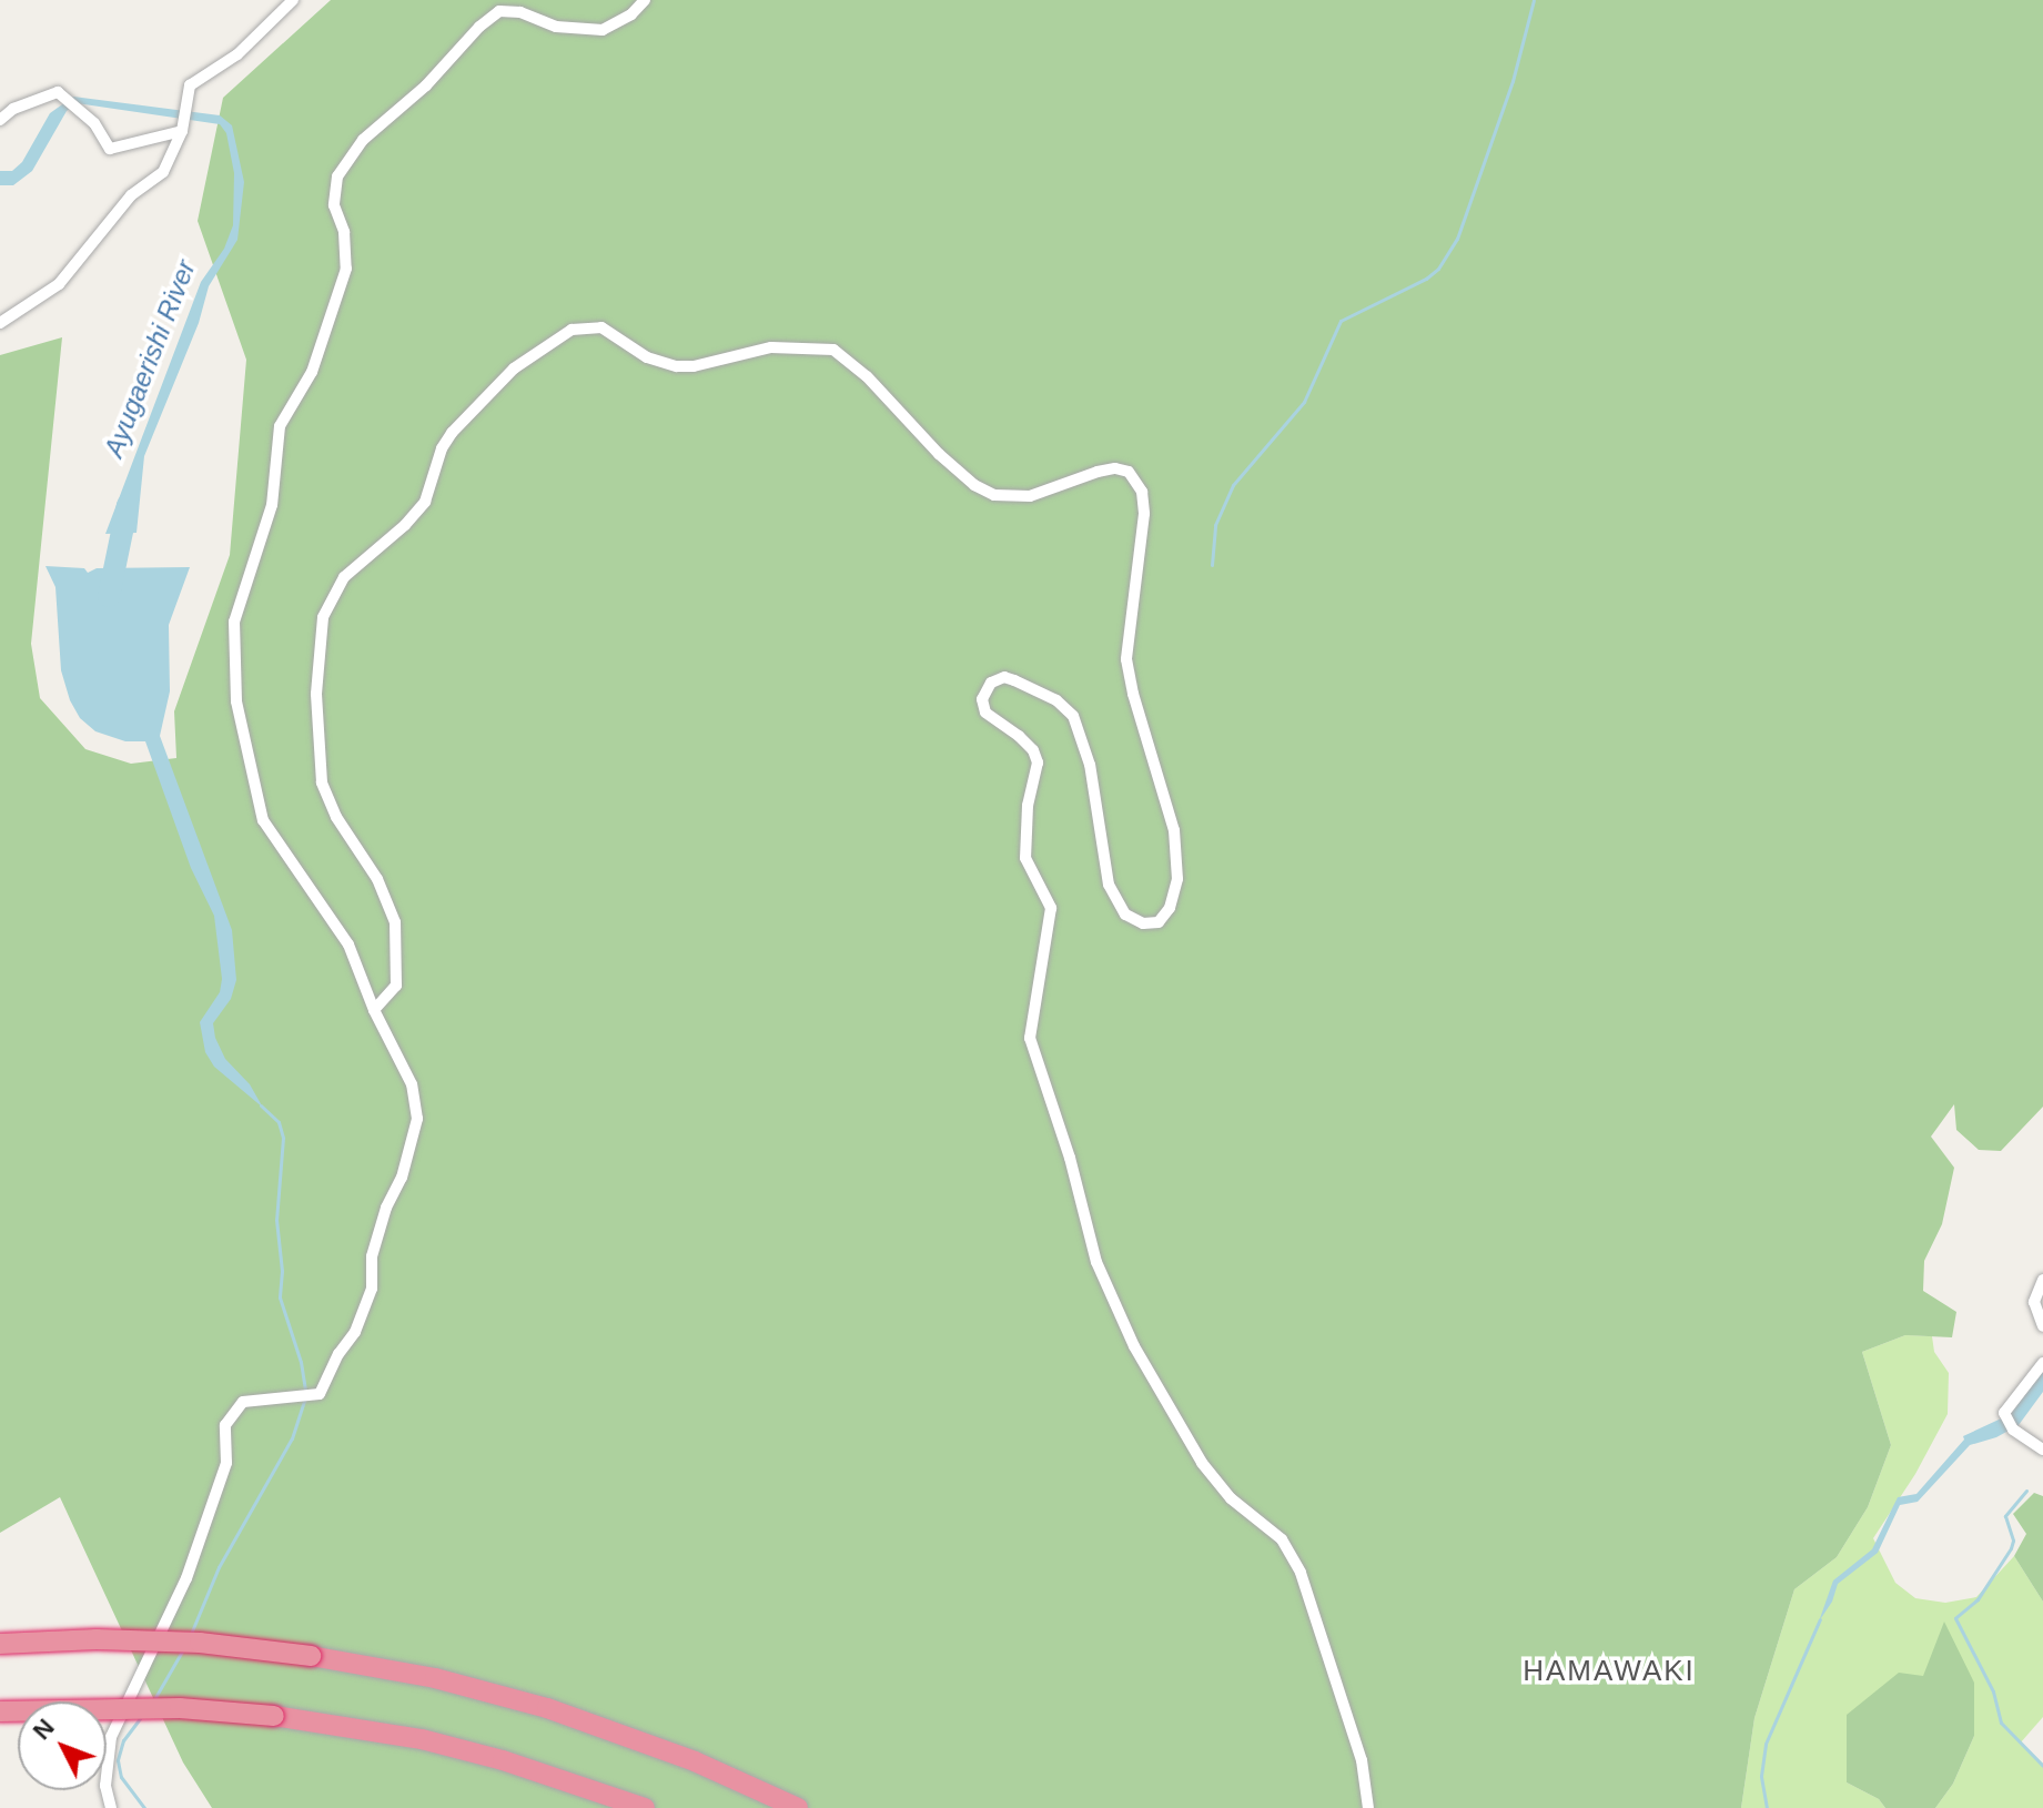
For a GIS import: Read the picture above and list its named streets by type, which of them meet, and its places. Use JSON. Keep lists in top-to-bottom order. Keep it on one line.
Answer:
{"districts":["HAMAWAKI"],"water":["Ayugaerishi River"],"north":"top left"}
